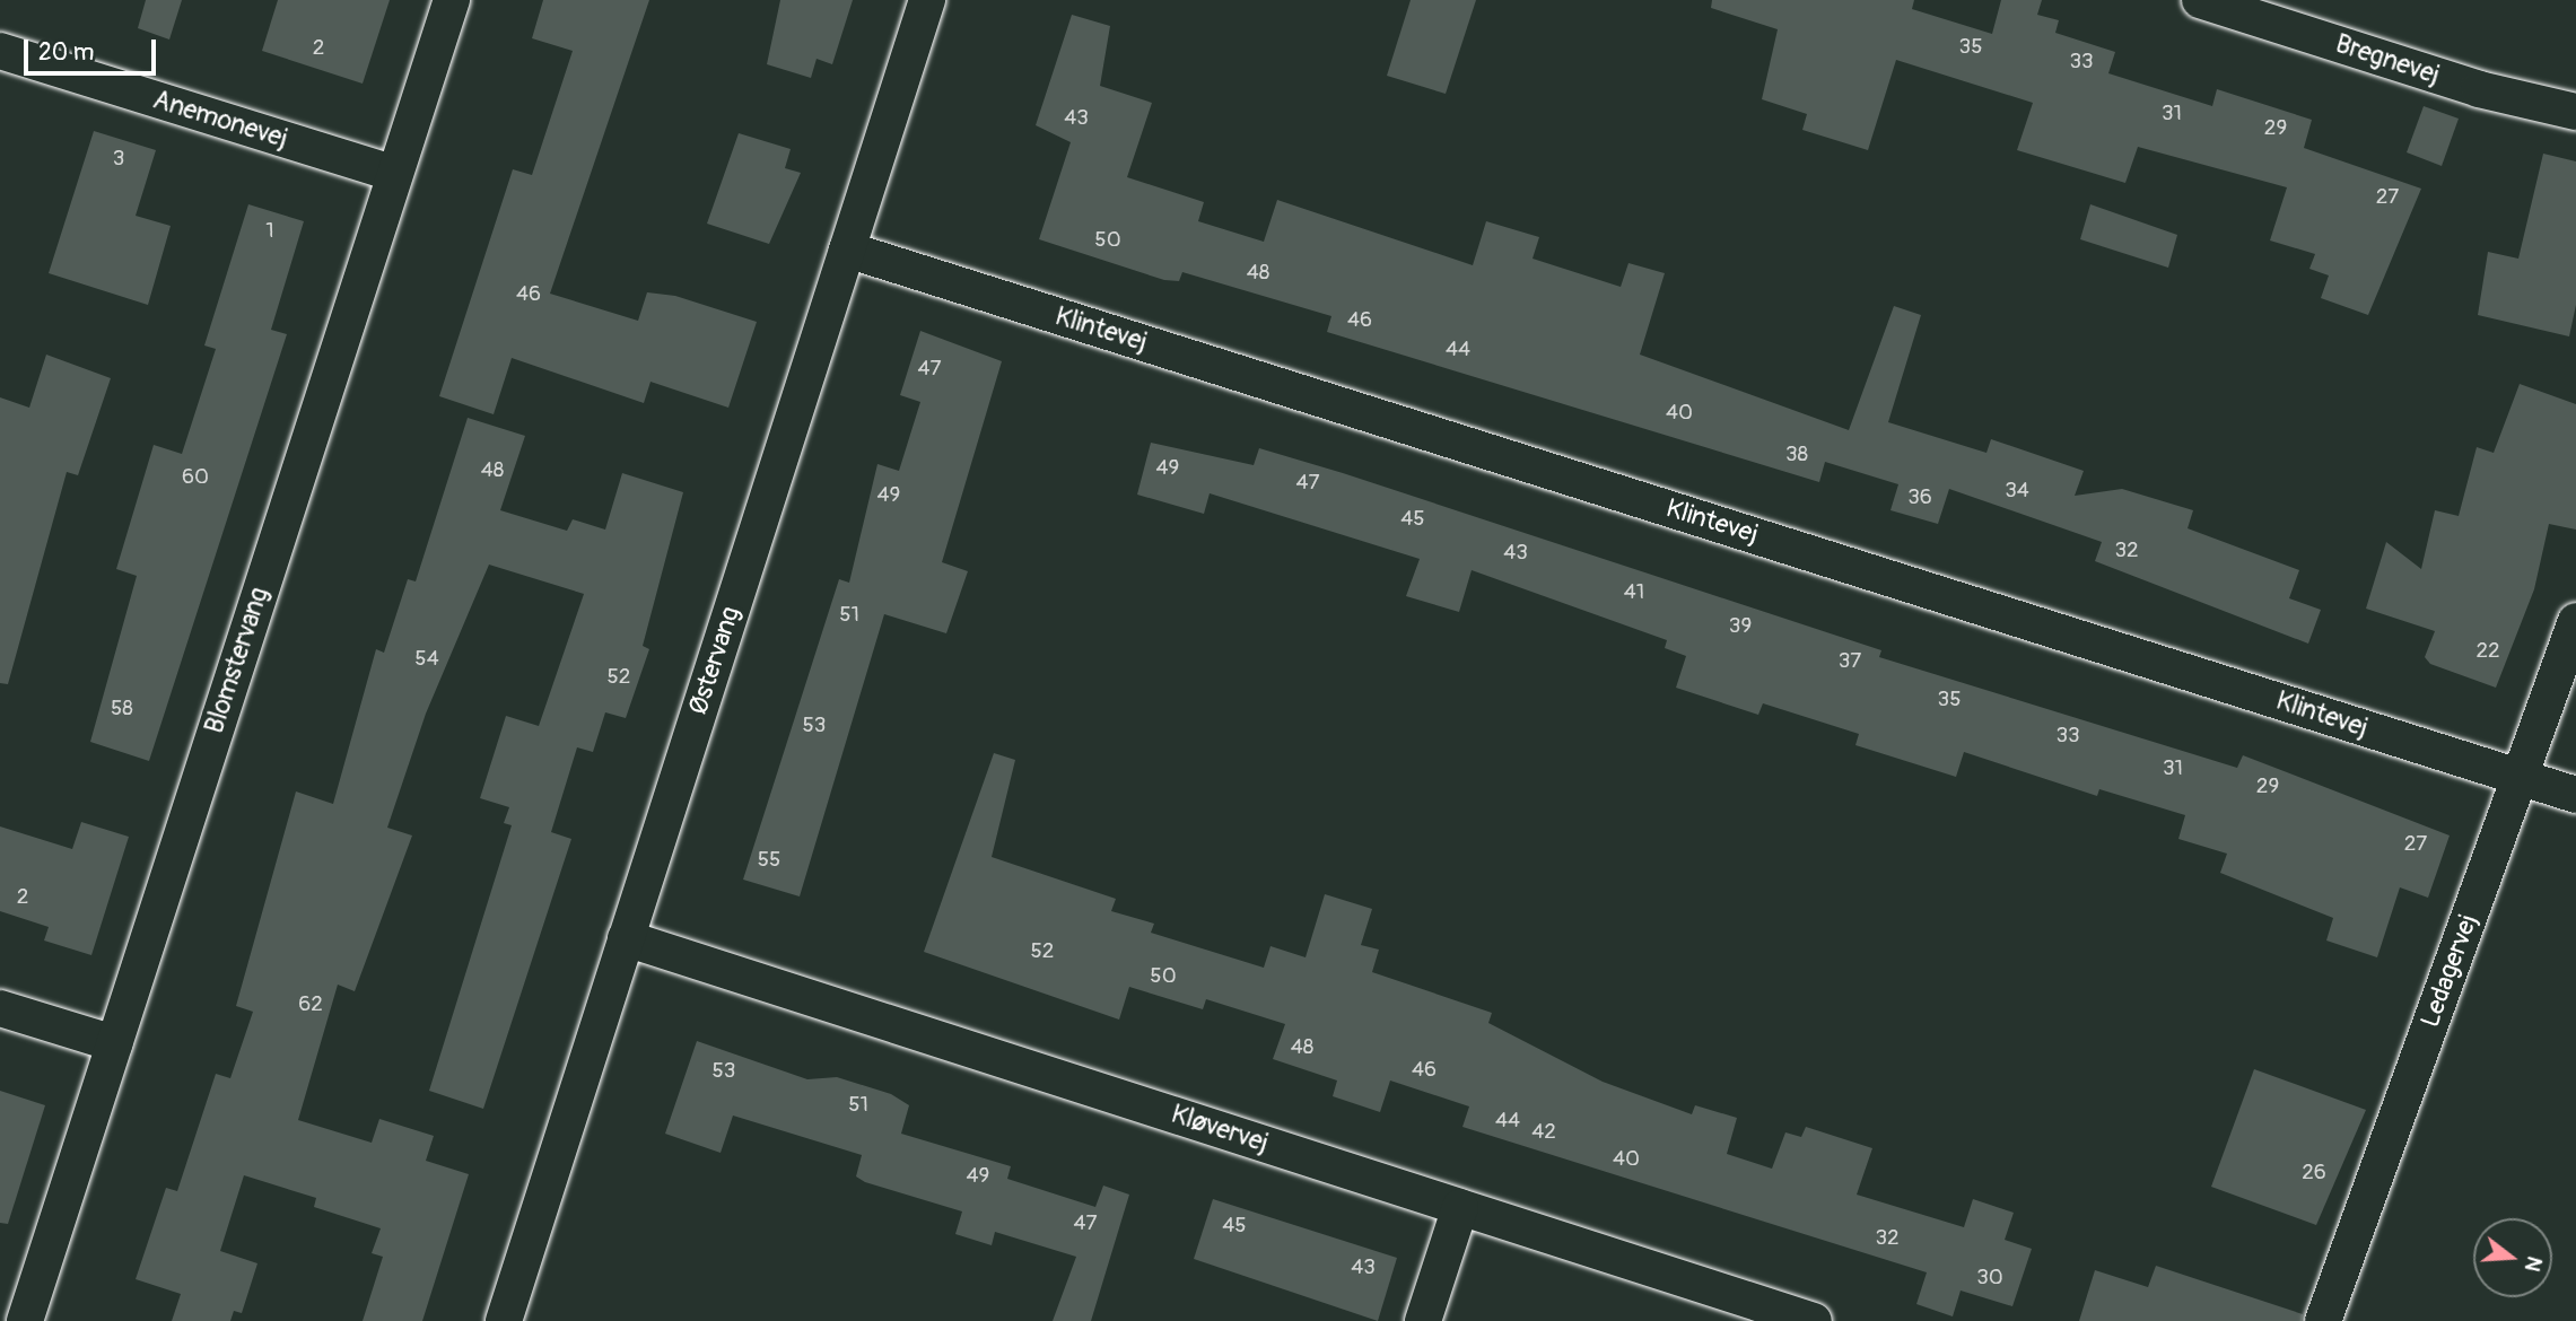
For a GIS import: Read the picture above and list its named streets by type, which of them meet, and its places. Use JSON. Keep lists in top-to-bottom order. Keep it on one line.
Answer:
{"streets":{"street":["Bregnevej","Anemonevej","Klintevej","Blomstervang","Østervang","Ledagervej","Kløvervej"]},"crossings":[["Anemonevej","Blomstervang"],["Klintevej","Østervang"],["Klintevej","Ledagervej"],["Østervang","Kløvervej"]],"house_numbers":["35","2","33","31","43","29","3","27","1","50","48","46","46","44","47","40","38","49","48","60","47","34","49","36","45","32","43","41","51","39","22","54","37","52","35","58","53","33","31","29","27","55","2","52","50","62","48","46","53","51","44","42","40","26","49","47","45","32","43","30"],"scale_bar":"20 m","north":"right"}
